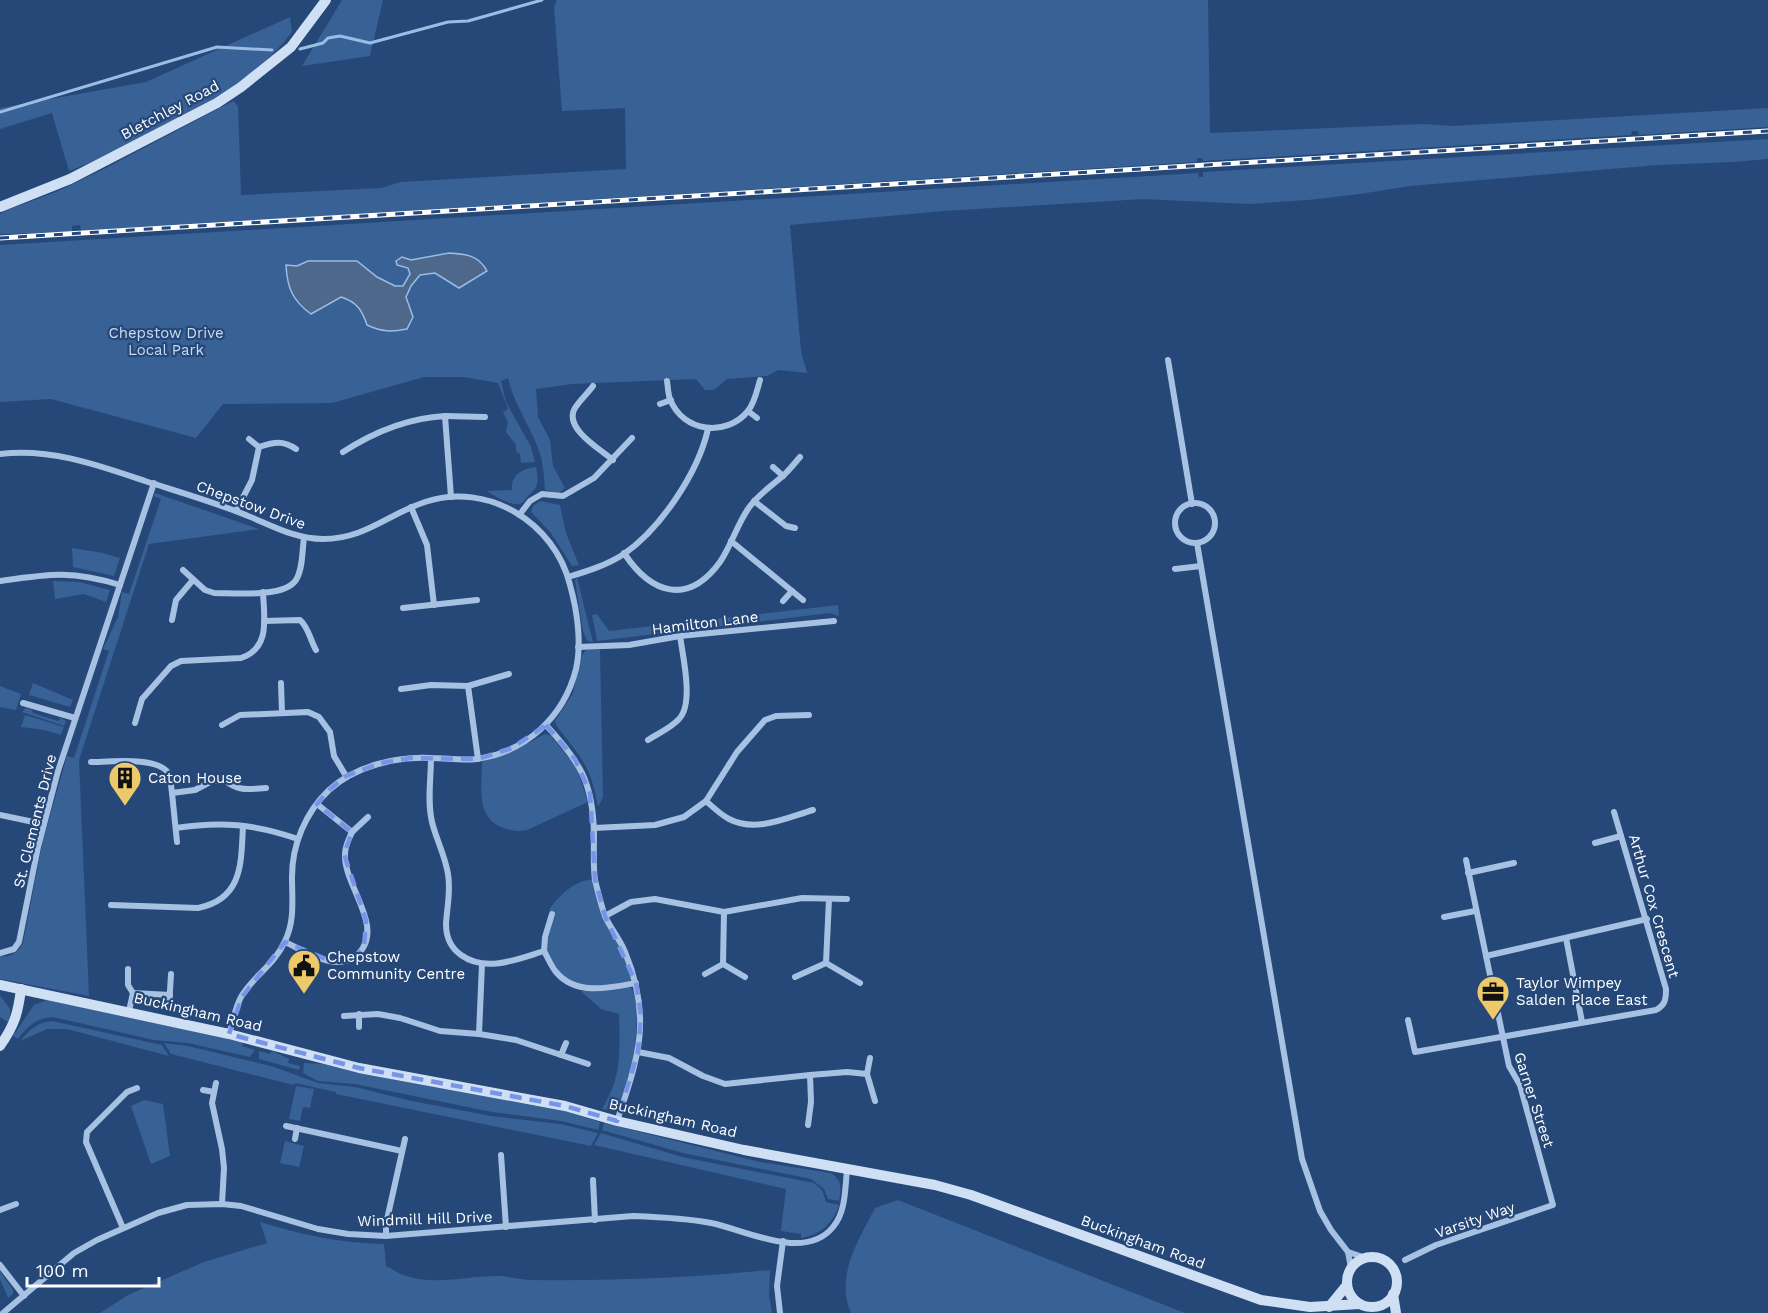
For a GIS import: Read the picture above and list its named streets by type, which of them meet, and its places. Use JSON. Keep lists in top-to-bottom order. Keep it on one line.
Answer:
{"streets":{"main road":["Bletchley Road","Buckingham Road"],"street":["Chepstow Drive","Hamilton Lane","St. Clements Drive","Arthur Cox Crescent","Garner Street","Windmill Hill Drive","Varsity Way"]},"crossings":[["Chepstow Drive","Hamilton Lane"],["Chepstow Drive","St. Clements Drive"],["Chepstow Drive","Buckingham Road"],["Arthur Cox Crescent","Garner Street"],["Buckingham Road","Windmill Hill Drive"],["Garner Street","Varsity Way"]],"parks":["Chepstow Drive Local Park"],"places":{"building":["Caton House"],"public building":["Chepstow Community Centre"],"office":["Taylor Wimpey Salden Place East"]},"scale_bar":"100 m"}
